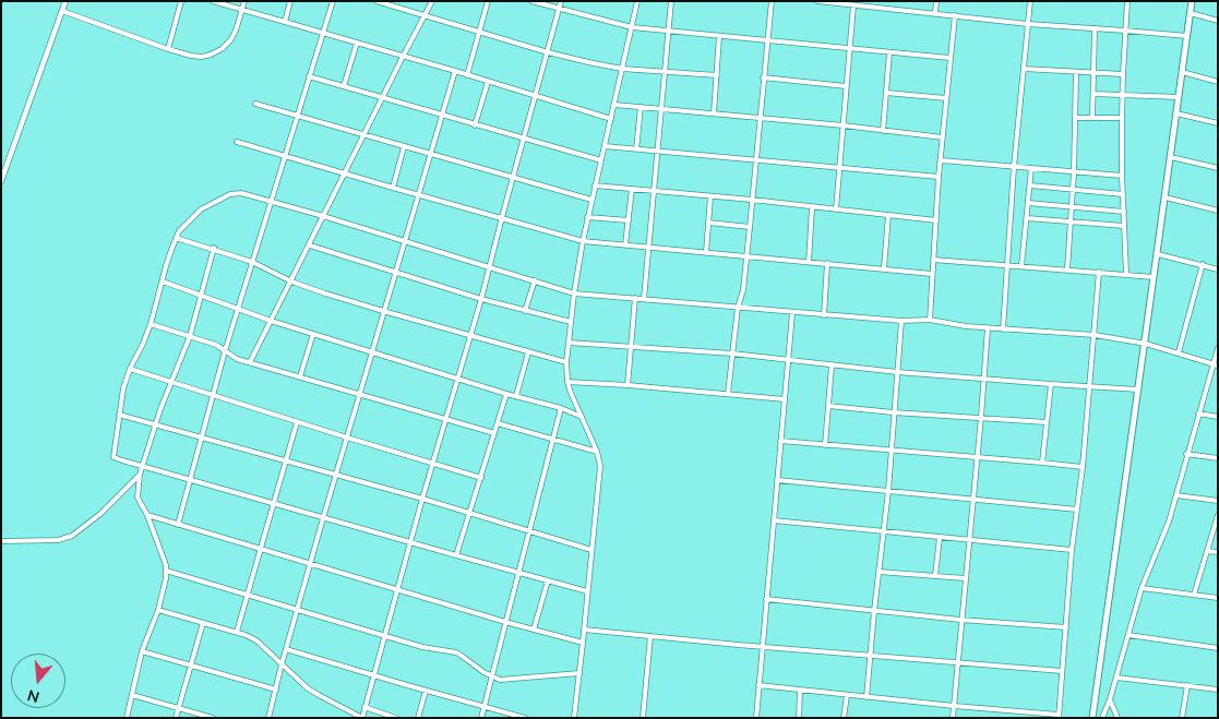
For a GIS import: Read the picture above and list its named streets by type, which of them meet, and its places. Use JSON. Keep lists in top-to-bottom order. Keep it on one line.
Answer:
{"north":"bottom"}
